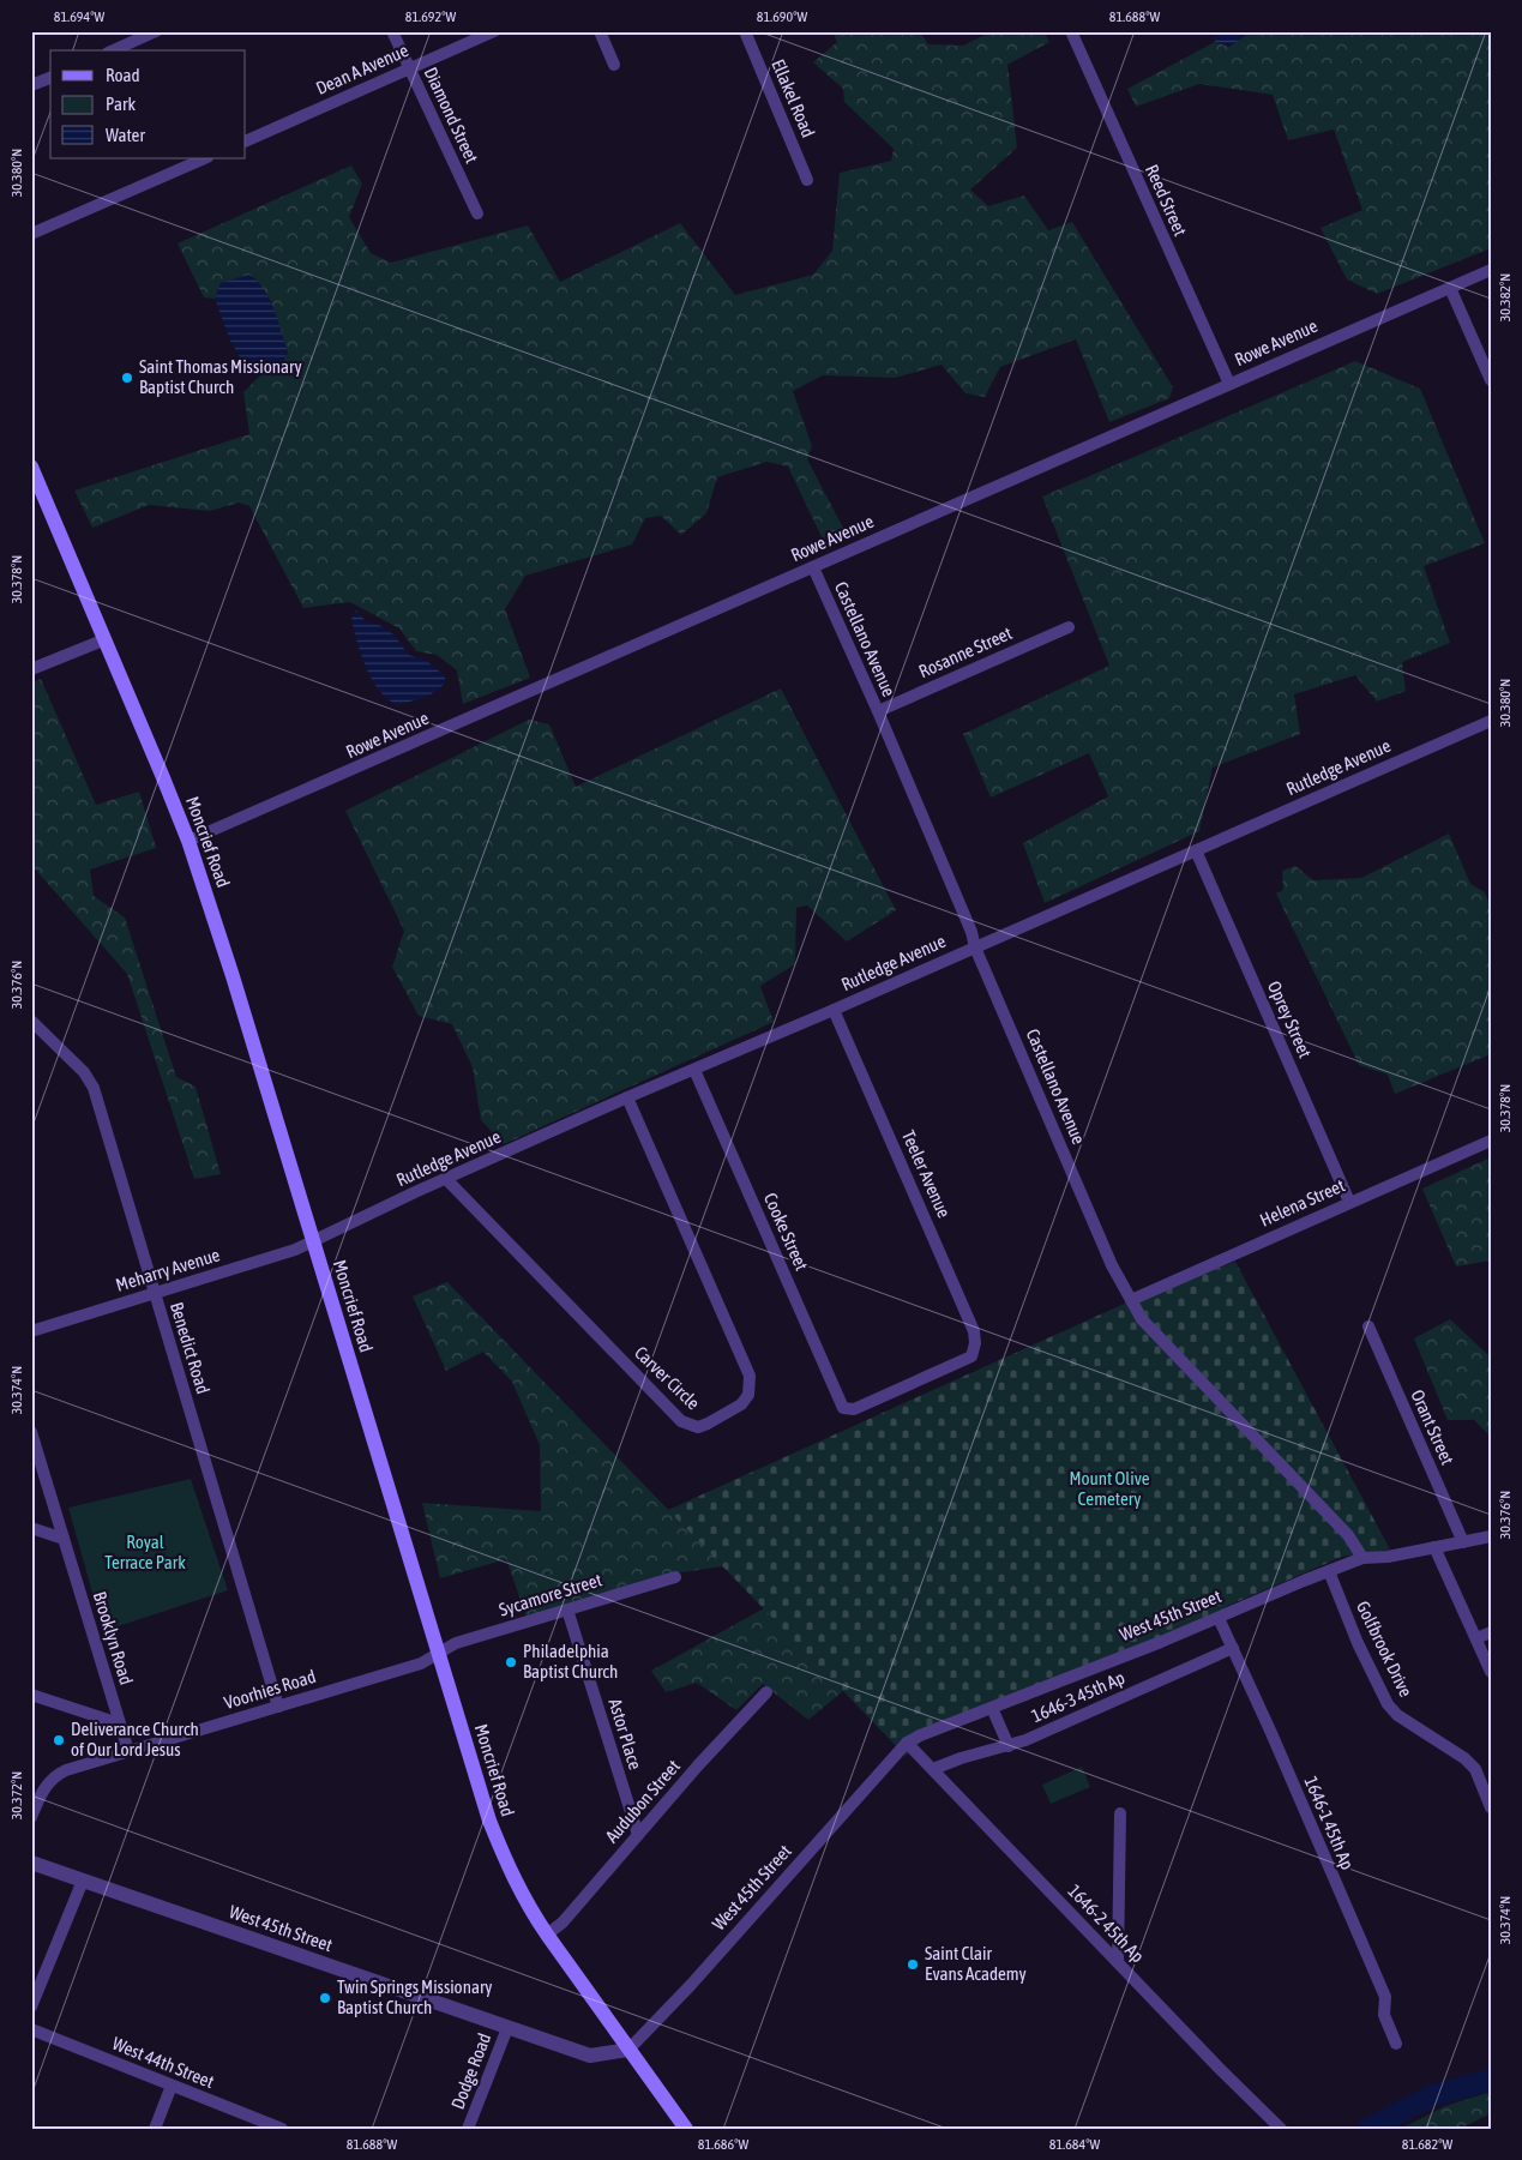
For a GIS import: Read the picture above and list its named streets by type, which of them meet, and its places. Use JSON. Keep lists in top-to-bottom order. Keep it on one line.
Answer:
{"streets":{"main road":["Moncrief Road"],"street":["Dean A Avenue","Ellakel Road","Diamond Street","Reed Street","Rowe Avenue","Castellano Avenue","Rosanne Street","Rutledge Avenue","Oprey Street","Teeler Avenue","Helena Street","Cooke Street","Meharry Avenue","Benedict Road","Carver Circle","Orant Street","Sycamore Street","West 45th Street","Brooklyn Road","Golfbrook Drive","Voorhies Road","1646-3 45th Ap","Astor Place","Audubon Street","1646-1 45th Ap","1646-2 45th Ap","West 44th Street","Dodge Road"]},"crossings":[["Dean A Avenue","Diamond Street"],["Reed Street","Rowe Avenue"],["Rowe Avenue","Castellano Avenue"],["Rowe Avenue","Moncrief Road"],["Castellano Avenue","Rosanne Street"],["Castellano Avenue","Rutledge Avenue"],["Castellano Avenue","Helena Street"],["Castellano Avenue","West 45th Street"],["Rutledge Avenue","Moncrief Road"],["Rutledge Avenue","Oprey Street"],["Rutledge Avenue","Teeler Avenue"],["Rutledge Avenue","Cooke Street"],["Rutledge Avenue","Meharry Avenue"],["Rutledge Avenue","Carver Circle"],["Moncrief Road","Meharry Avenue"],["Moncrief Road","Sycamore Street"],["Moncrief Road","West 45th Street"],["Moncrief Road","Voorhies Road"],["Moncrief Road","Audubon Street"],["Oprey Street","Helena Street"],["Teeler Avenue","Cooke Street"],["Meharry Avenue","Benedict Road"],["Benedict Road","Voorhies Road"],["Orant Street","West 45th Street"],["Sycamore Street","Voorhies Road"],["Sycamore Street","Astor Place"],["West 45th Street","Golfbrook Drive"],["West 45th Street","1646-1 45th Ap"],["West 45th Street","1646-2 45th Ap"],["West 45th Street","Dodge Road"],["Brooklyn Road","Voorhies Road"],["1646-3 45th Ap","1646-1 45th Ap"],["1646-3 45th Ap","1646-2 45th Ap"],["Astor Place","Audubon Street"]],"parks":["Mount Olive Cemetery","Royal Terrace Park"],"places":["Saint Thomas Missionary Baptist Church","Philadelphia Baptist Church","Deliverance Church of Our Lord Jesus","Saint Clair Evans Academy","Twin Springs Missionary Baptist Church"],"legend":["Road","Park","Water"],"coordinates":["81.694°W","81.692°W","81.690°W","81.688°W","30.380°N","30.382°N","30.378°N","30.376°N","30.374°N","30.372°N","81.686°W","81.684°W","81.682°W"]}
